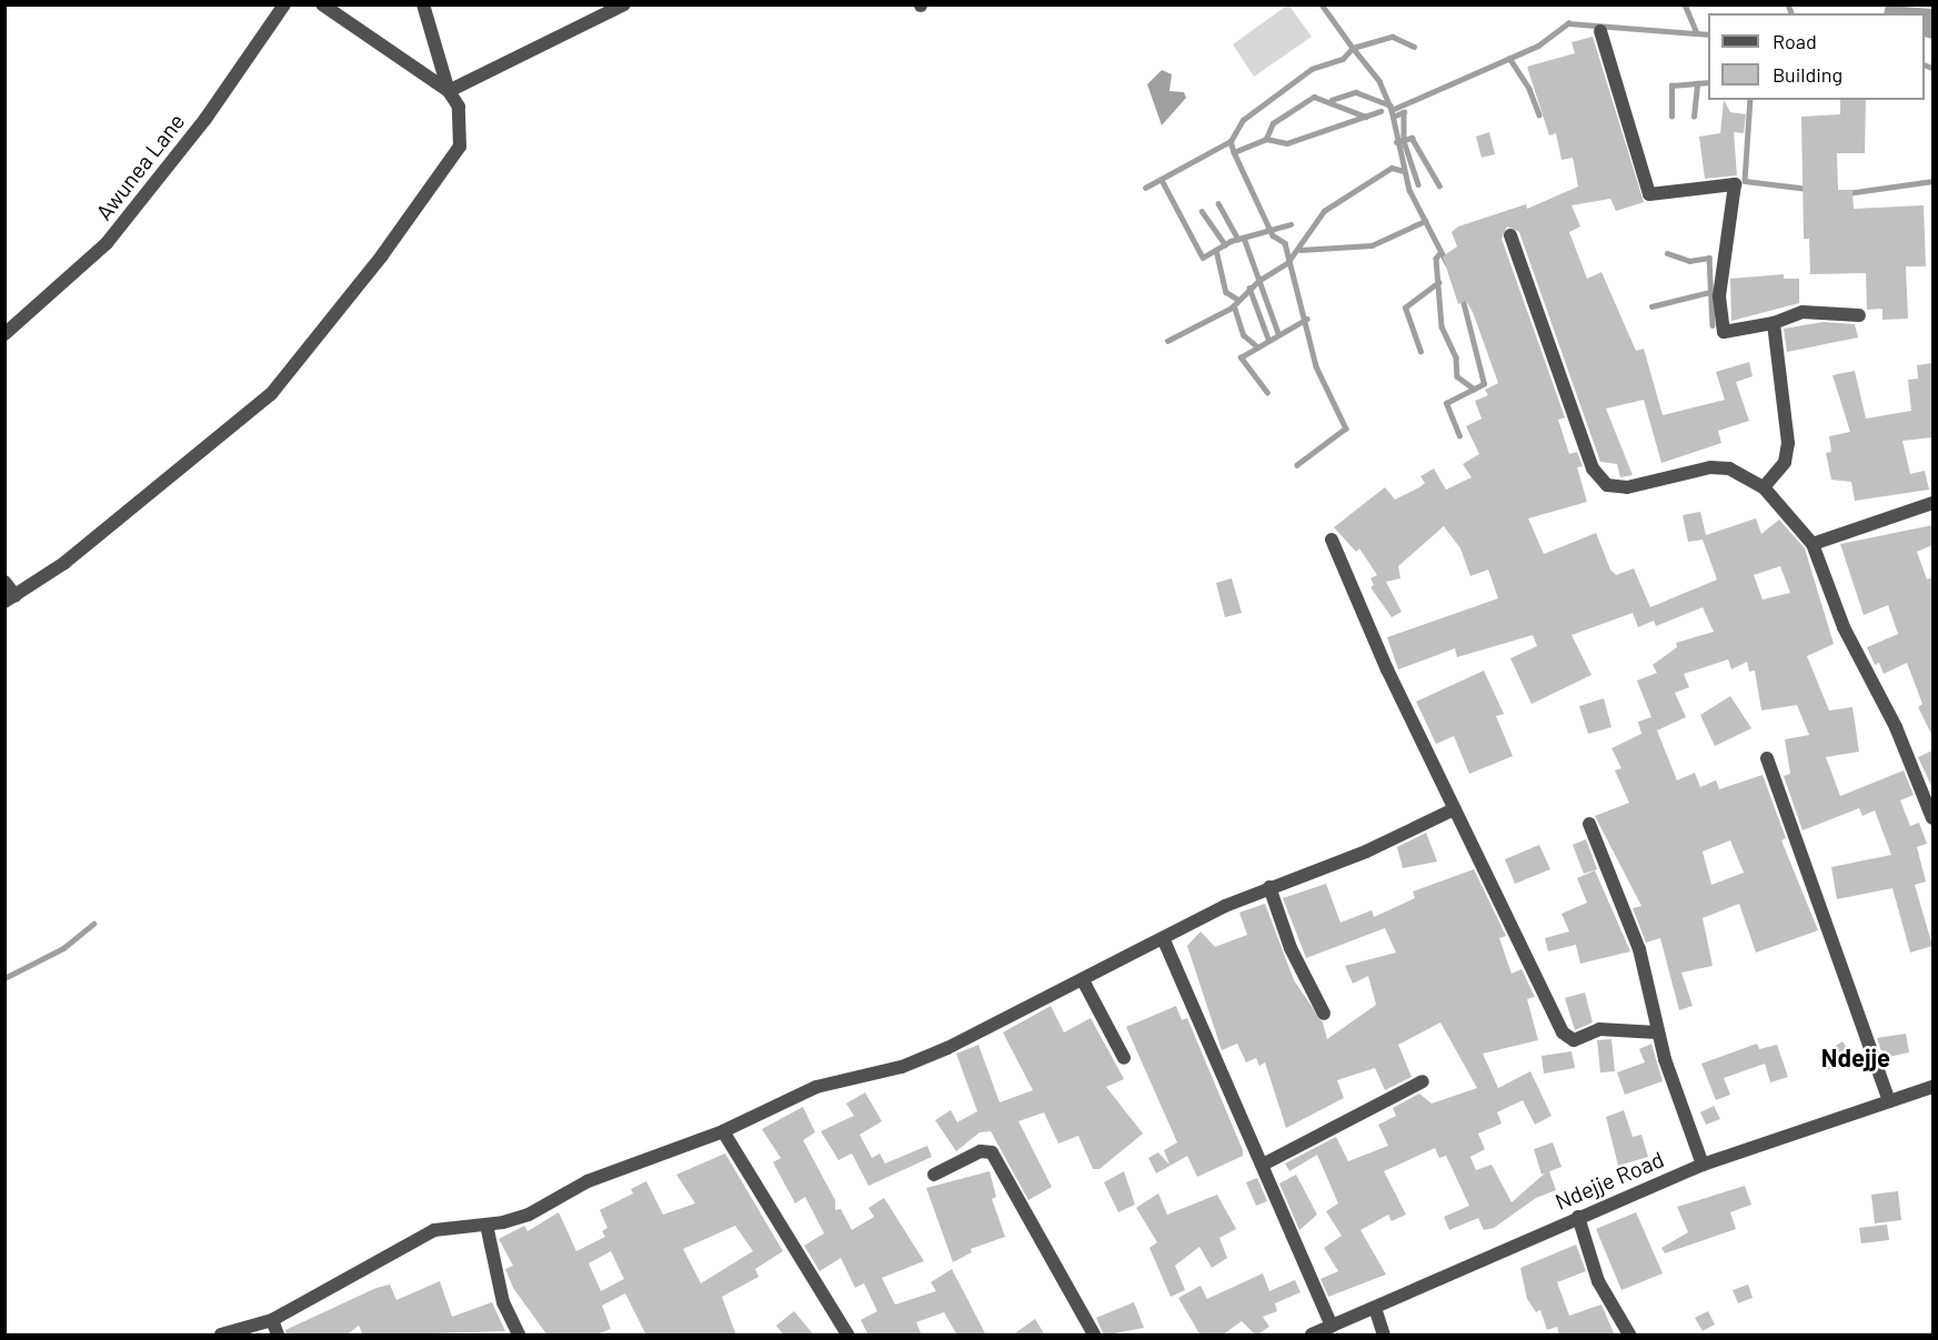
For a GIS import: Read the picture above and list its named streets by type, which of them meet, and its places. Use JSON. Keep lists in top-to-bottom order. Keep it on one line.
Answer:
{"streets":{"street":["Awunea Lane","Ndejje Road"]},"districts":["Ndejje"],"legend":["Road","Building"]}
